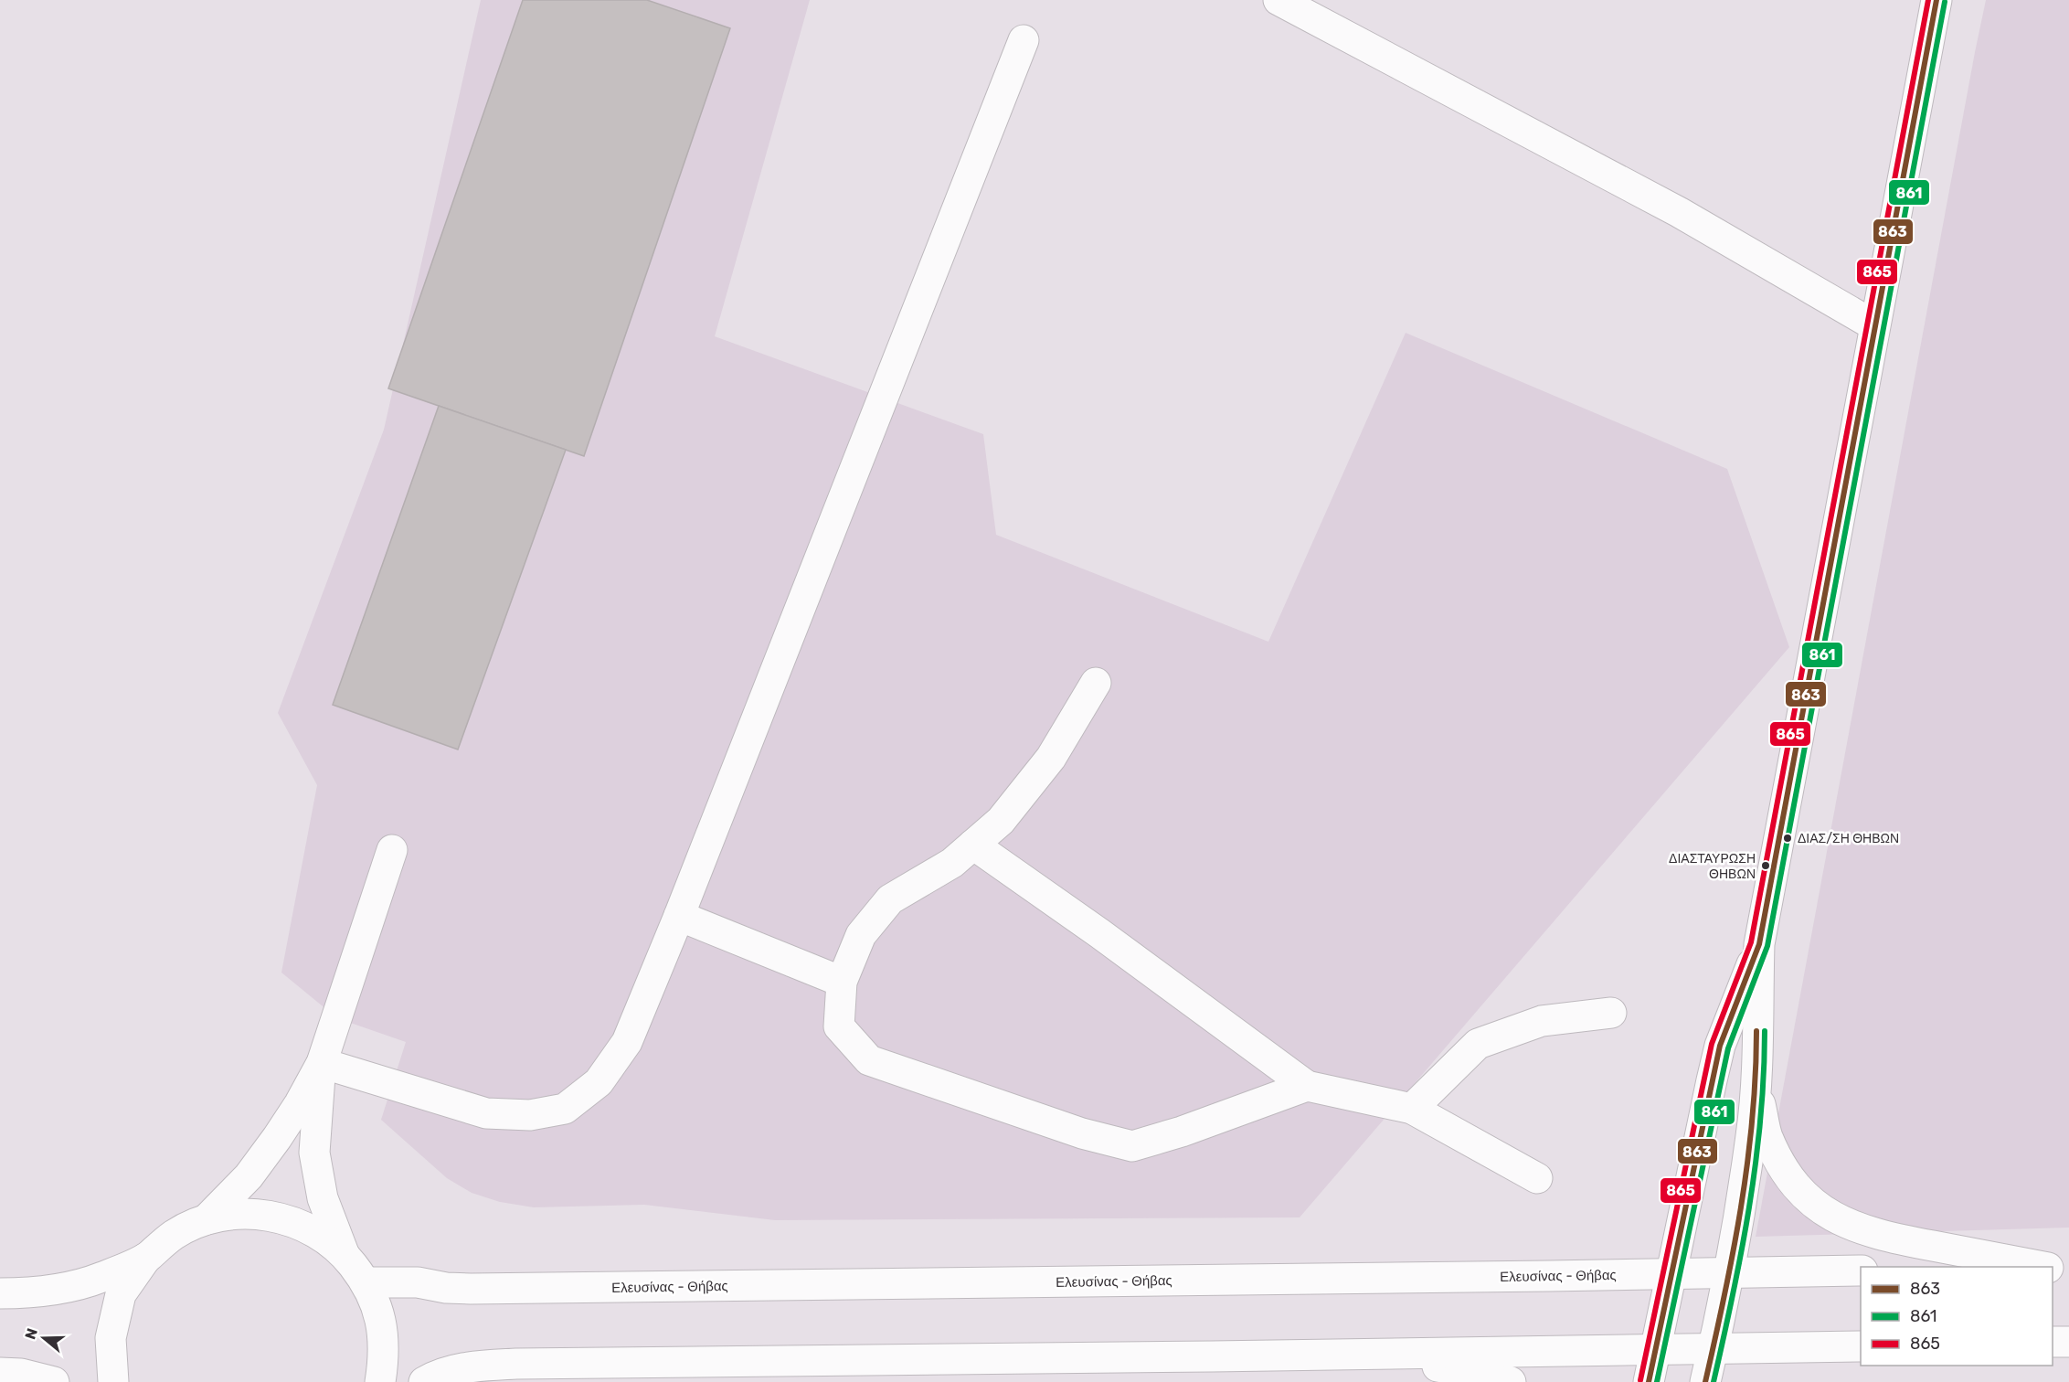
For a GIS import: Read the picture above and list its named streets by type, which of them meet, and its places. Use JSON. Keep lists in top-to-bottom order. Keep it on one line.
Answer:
{"streets":{"main road":["Ελευσίνας - Θήβας"]},"places":["ΔΙΑΣ/ΣΗ ΘΗΒΩΝ","ΔΙΑΣΤΑΥΡΩΣΗ ΘΗΒΩΝ"],"lines":["transit line 863","transit line 865","transit line 861"],"legend":["863","861","865"],"north":"left"}
